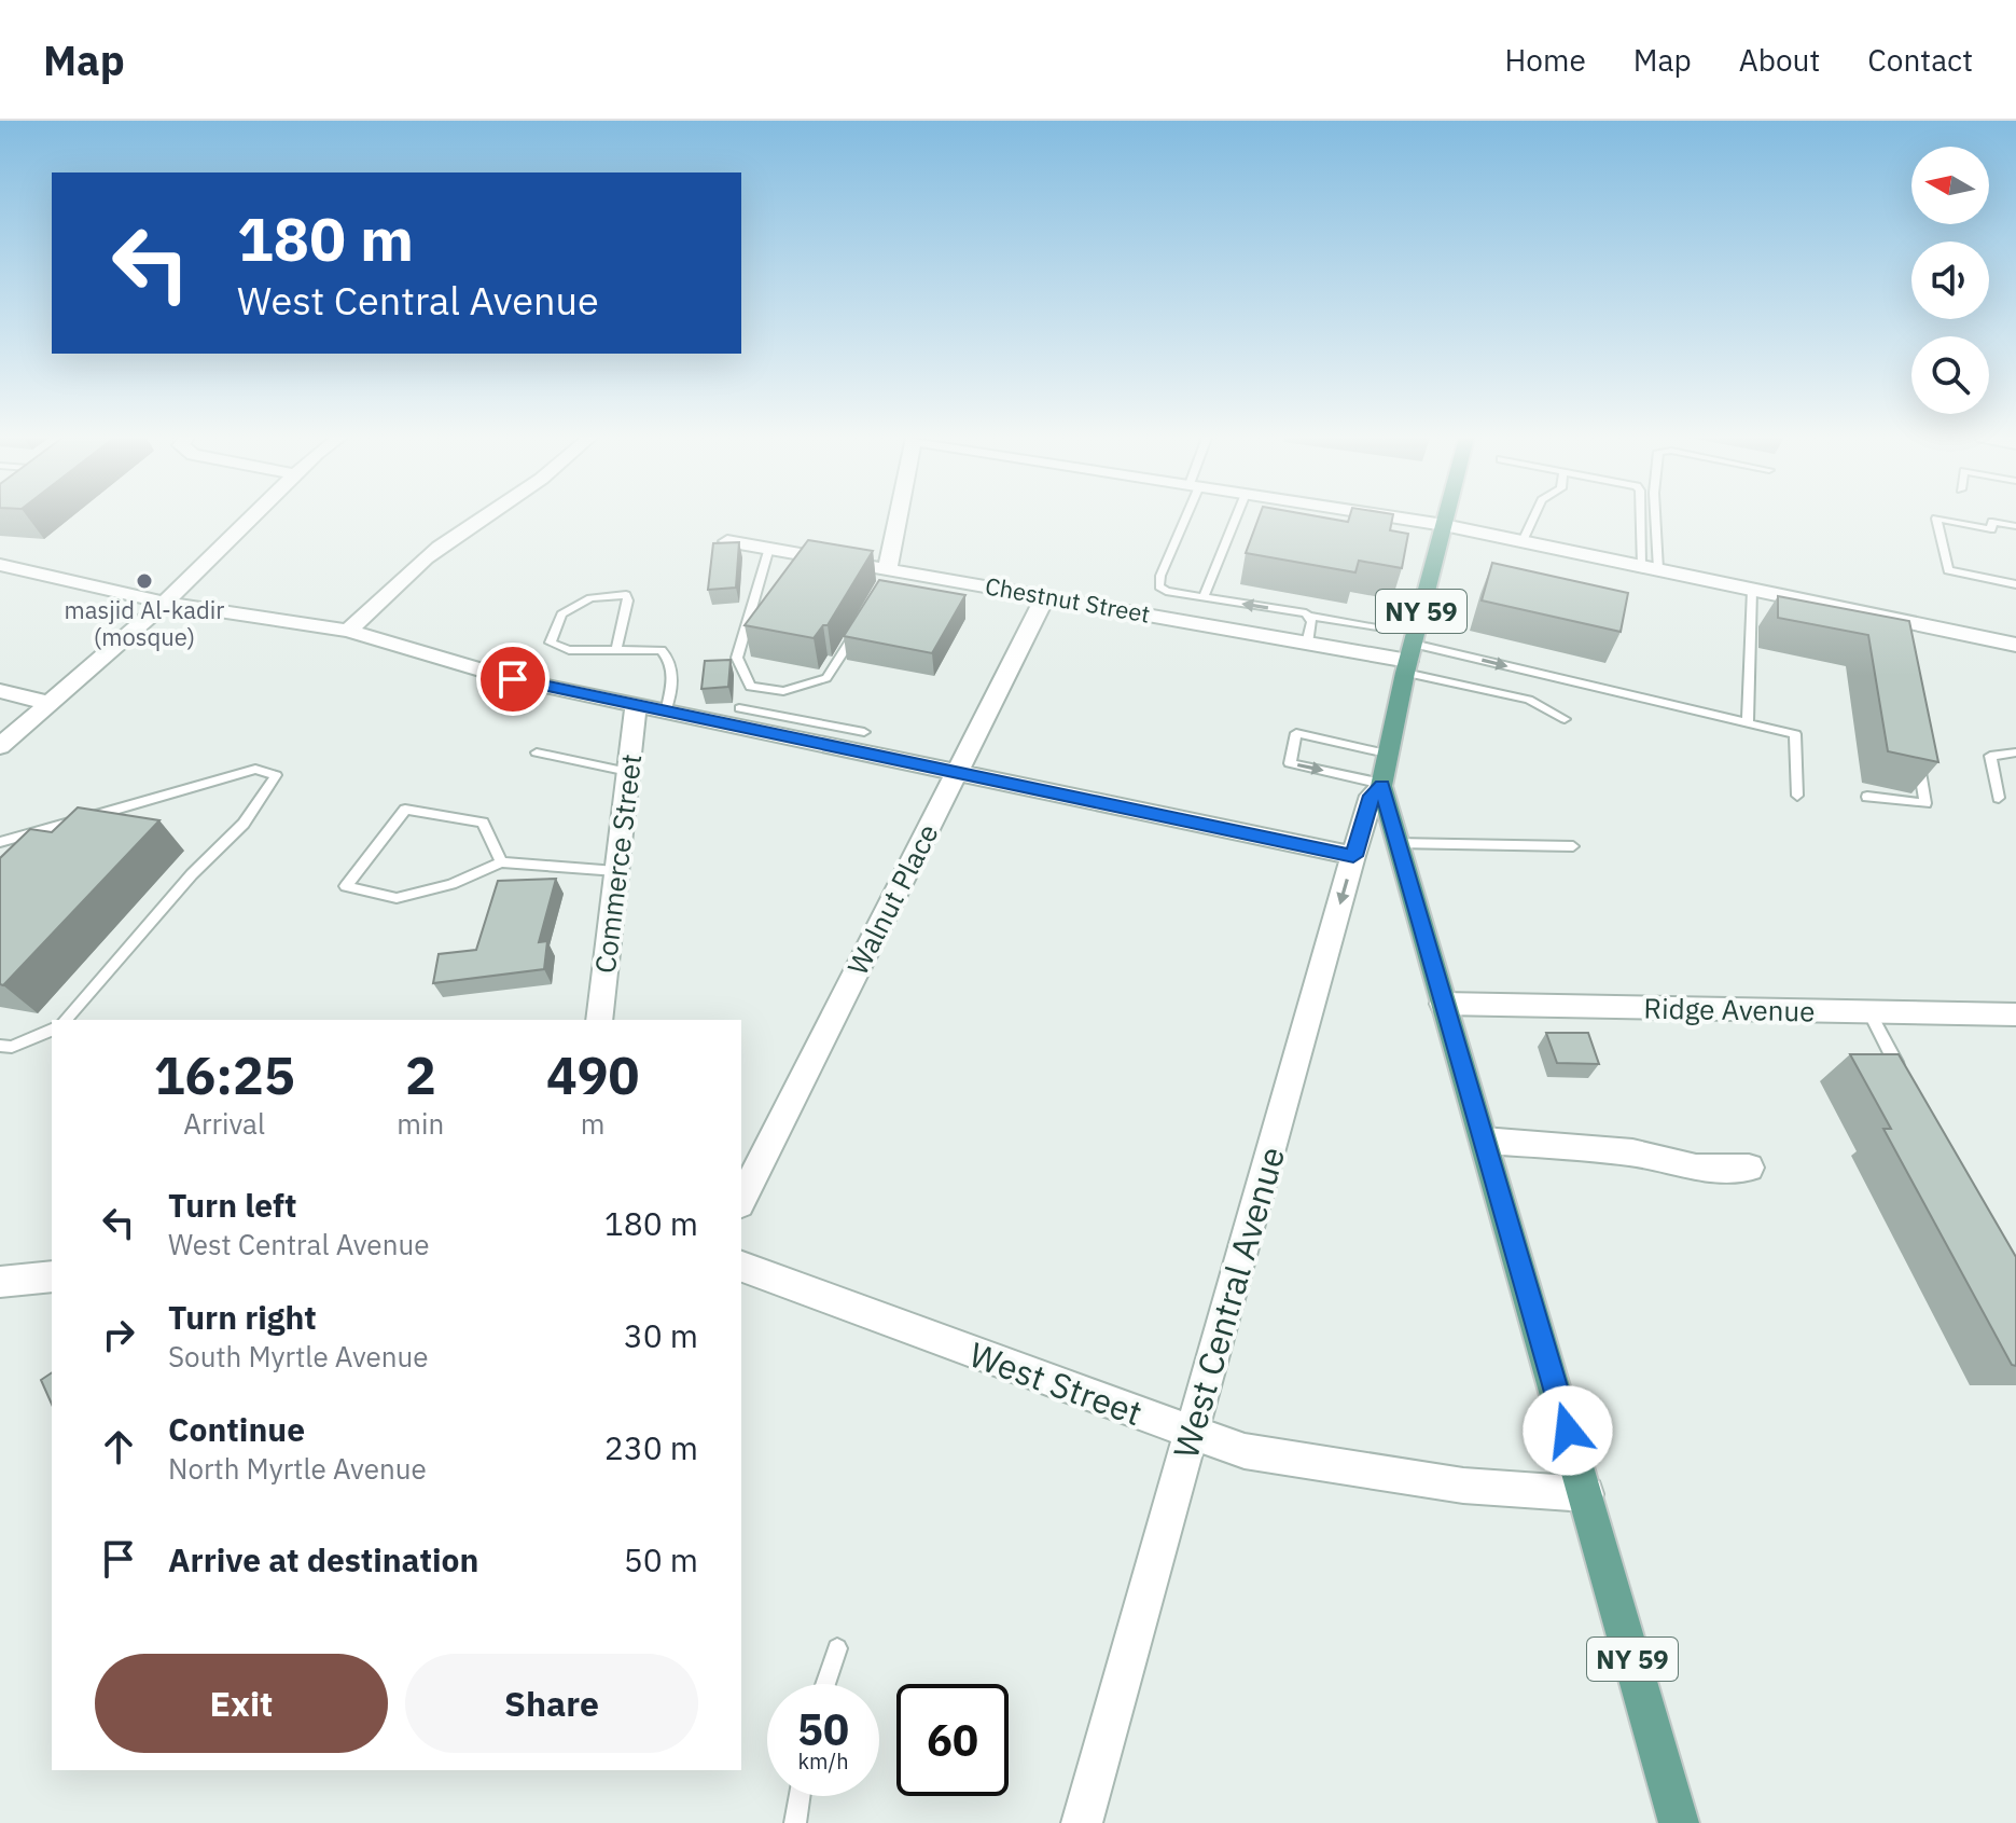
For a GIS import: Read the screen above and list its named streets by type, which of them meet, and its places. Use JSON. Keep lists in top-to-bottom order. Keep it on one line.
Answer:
{"streets":{"main road":["NY 59"],"street":["Chestnut Street","Commerce Street","Walnut Place","Ridge Avenue","West Central Avenue","West Street"]},"crossings":[["Chestnut Street","NY 59"],["Chestnut Street","Walnut Place"],["NY 59","Ridge Avenue"],["NY 59","West Central Avenue"],["NY 59","West Street"],["West Central Avenue","West Street"]],"one_way":["West Central Avenue"],"places":["masjid Al-kadir (mosque)"],"north":"left","page":{"header":"Map","nav":["Home","Map","About","Contact"],"turn":["180 m","West Central Avenue"],"eta":["16:25","Arrival","2","min","490","m"],"list":[{"name":"Turn left","note":"West Central Avenue","value":"180 m"},{"name":"Turn right","note":"South Myrtle Avenue","value":"30 m"},{"name":"Continue","note":"North Myrtle Avenue","value":"230 m"},{"name":"Arrive at destination","value":"50 m"}],"buttons":["Exit","Share"],"speed":"50 km/h","limit":"60"}}
